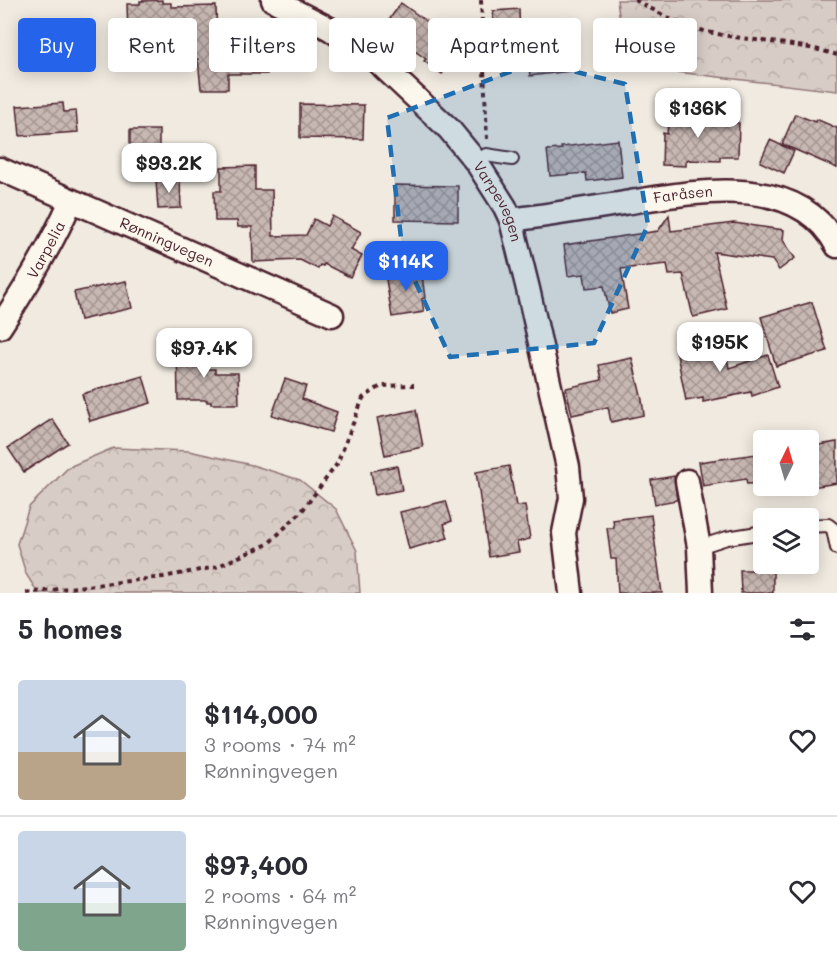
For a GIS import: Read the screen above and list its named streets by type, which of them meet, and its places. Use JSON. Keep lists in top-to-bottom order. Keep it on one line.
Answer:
{"streets":{"street":["Faråsen","Varpevegen","Rønningvegen","Varpelia"]},"crossings":[["Faråsen","Varpevegen"],["Rønningvegen","Varpelia"]],"north":"top","page":{"chip":["Buy","Rent","Filters","New","Apartment","House"],"price":["$136K","$93.2K","$114K","$195K","$97.4K"],"heading":"5 homes","list":[{"name":"$114,000","note":"3 rooms · 74 m² · Rønningvegen"},{"name":"$97,400","note":"2 rooms · 64 m² · Rønningvegen"}]}}
